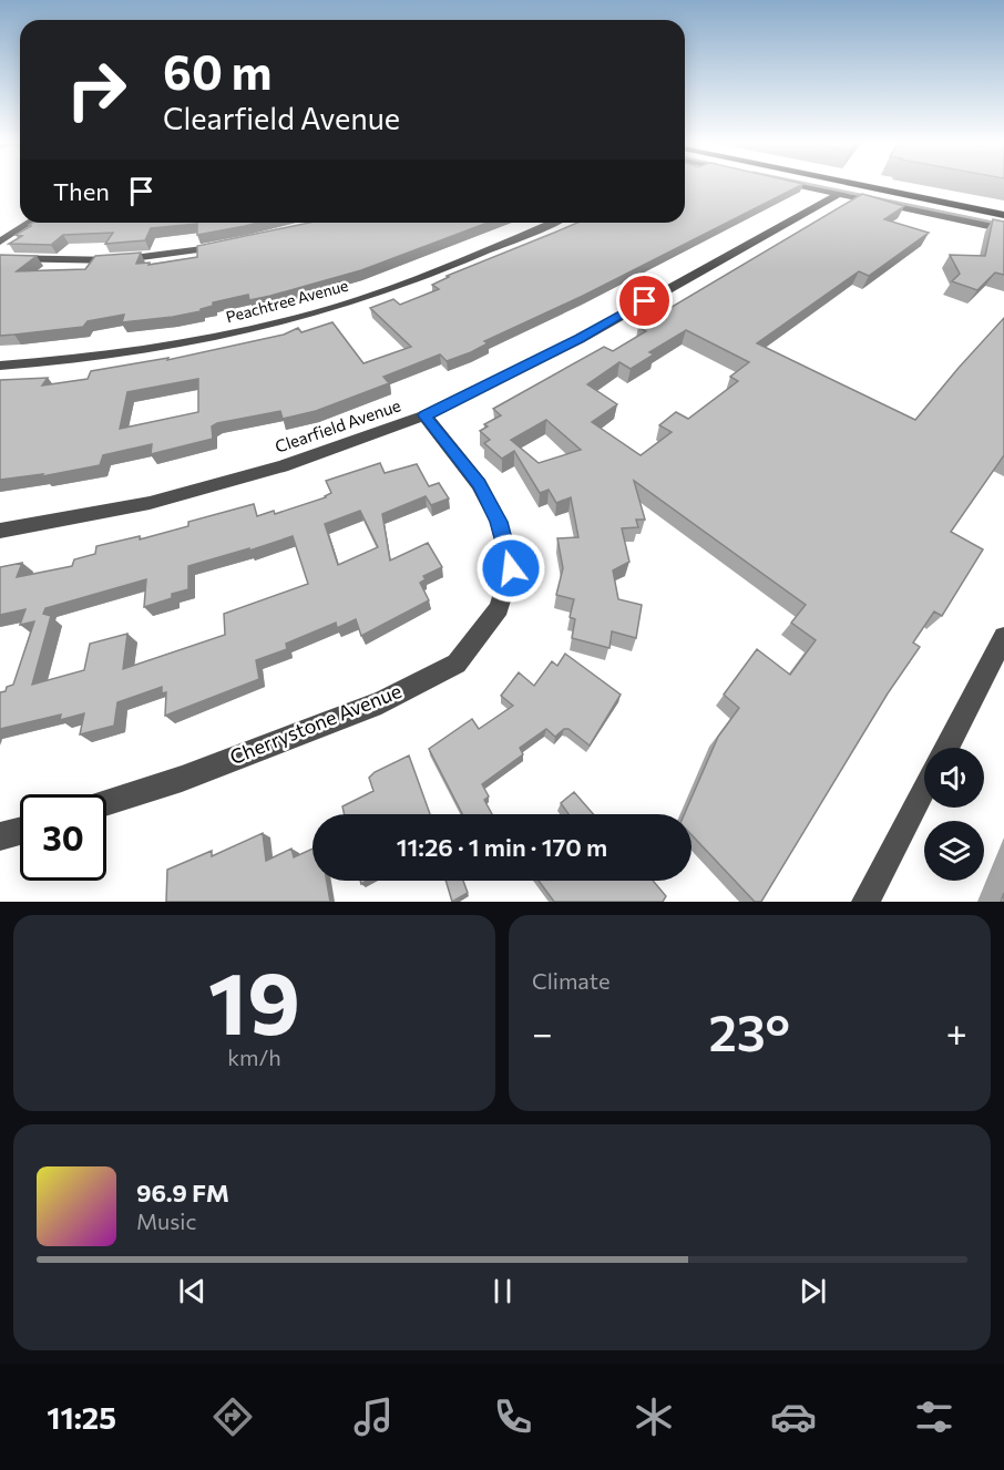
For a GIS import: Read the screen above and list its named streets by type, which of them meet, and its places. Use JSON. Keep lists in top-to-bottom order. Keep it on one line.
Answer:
{"streets":{"street":["Peachtree Avenue","Clearfield Avenue","Cherrystone Avenue"]},"crossings":[["Clearfield Avenue","Cherrystone Avenue"]],"page":{"turn":["60 m","Clearfield Avenue"],"then":"Then","limit":"30","trip":"11:26 · 1 min · 170 m","tile":[["19","km/h"],"Climate"],"heat":["−","23°","+"],"song":["96.9 FM","Music"],"tabs":"11:25"}}
